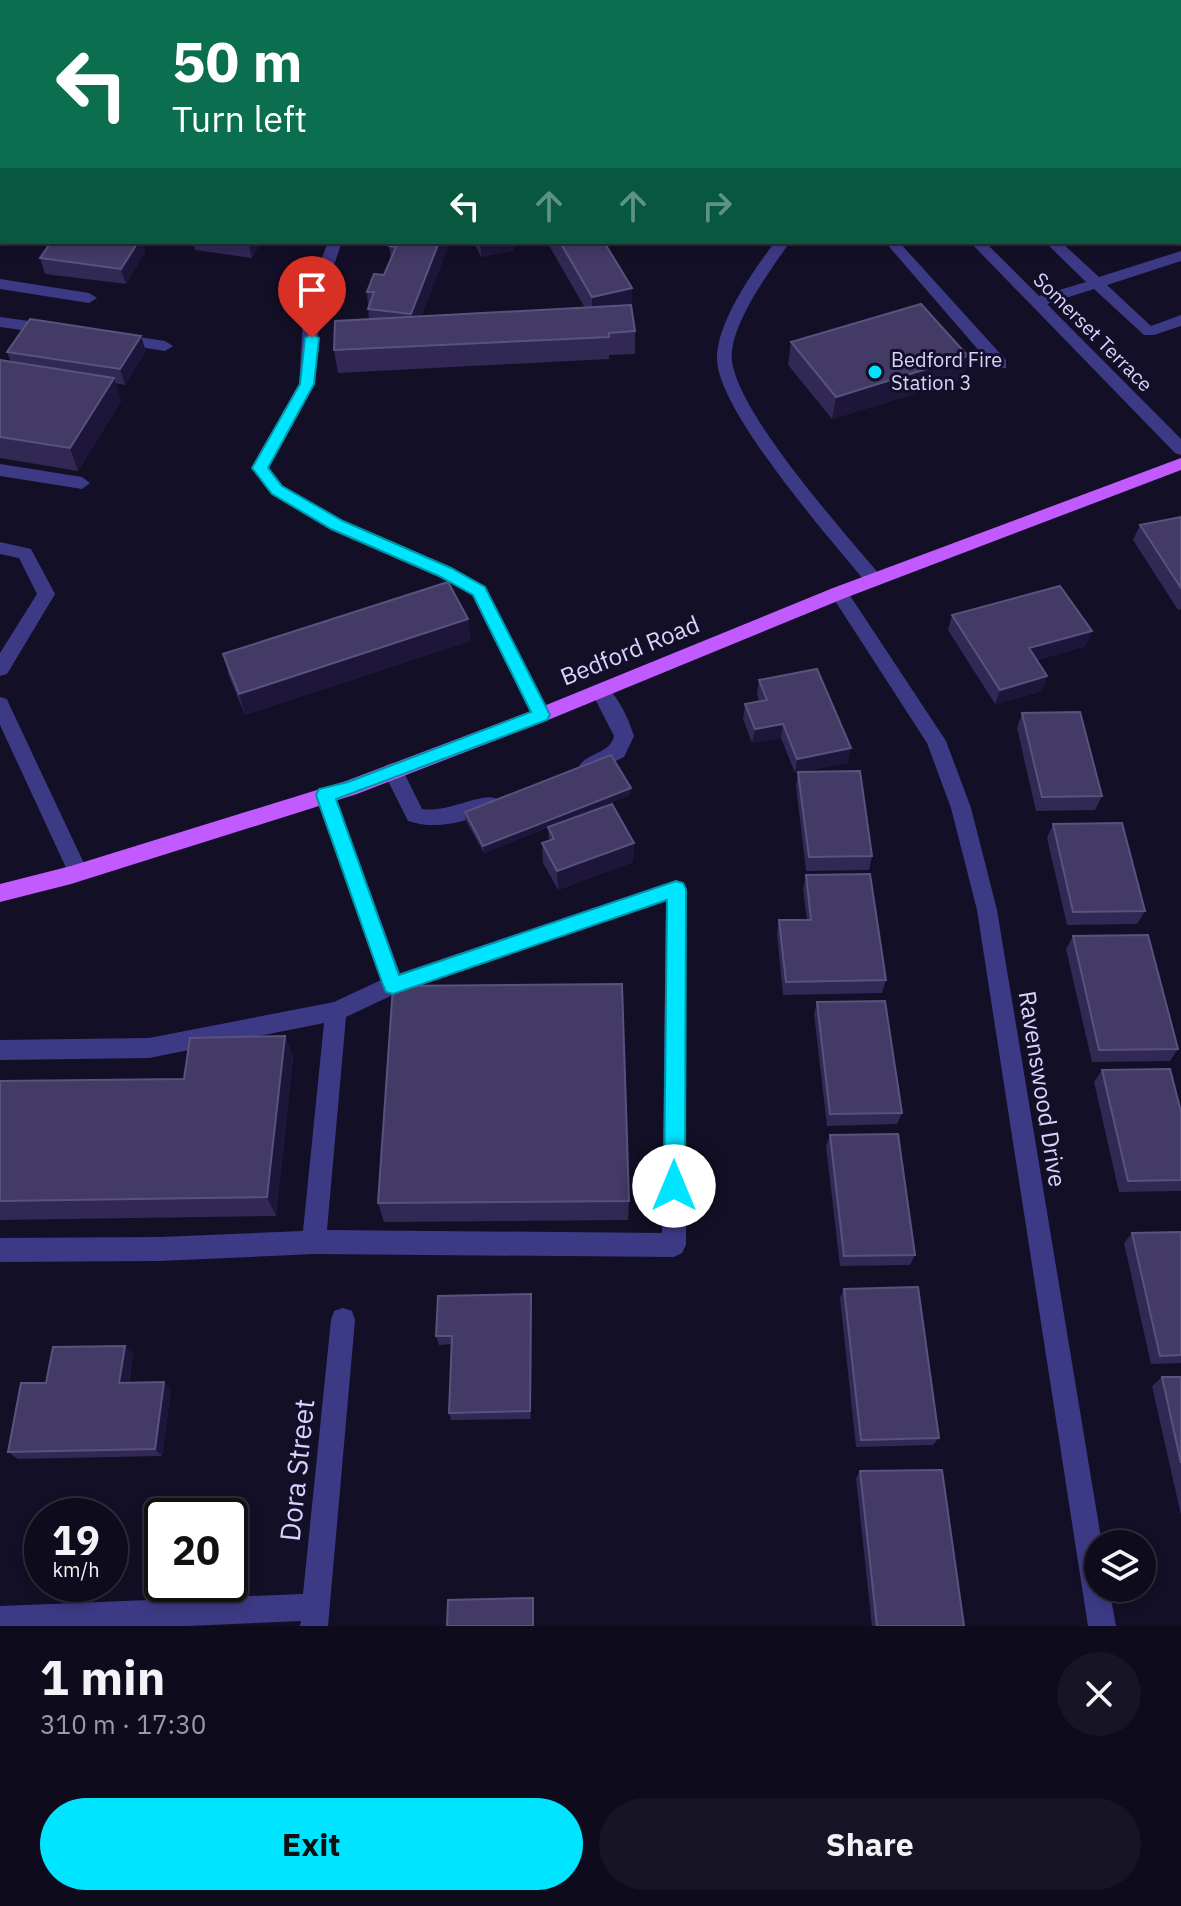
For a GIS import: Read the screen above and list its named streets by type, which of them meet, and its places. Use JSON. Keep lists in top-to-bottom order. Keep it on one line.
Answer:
{"streets":{"main road":["Bedford Road"],"street":["Somerset Terrace","Ravenswood Drive","Dora Street"]},"crossings":[["Bedford Road","Ravenswood Drive"]],"places":["Bedford Fire Station 3"],"page":{"turn":["50 m","Turn left"],"speed":"19 km/h","limit":"20","heading":["1 min","310 m · 17:30"],"buttons":["Exit","Share"]}}
